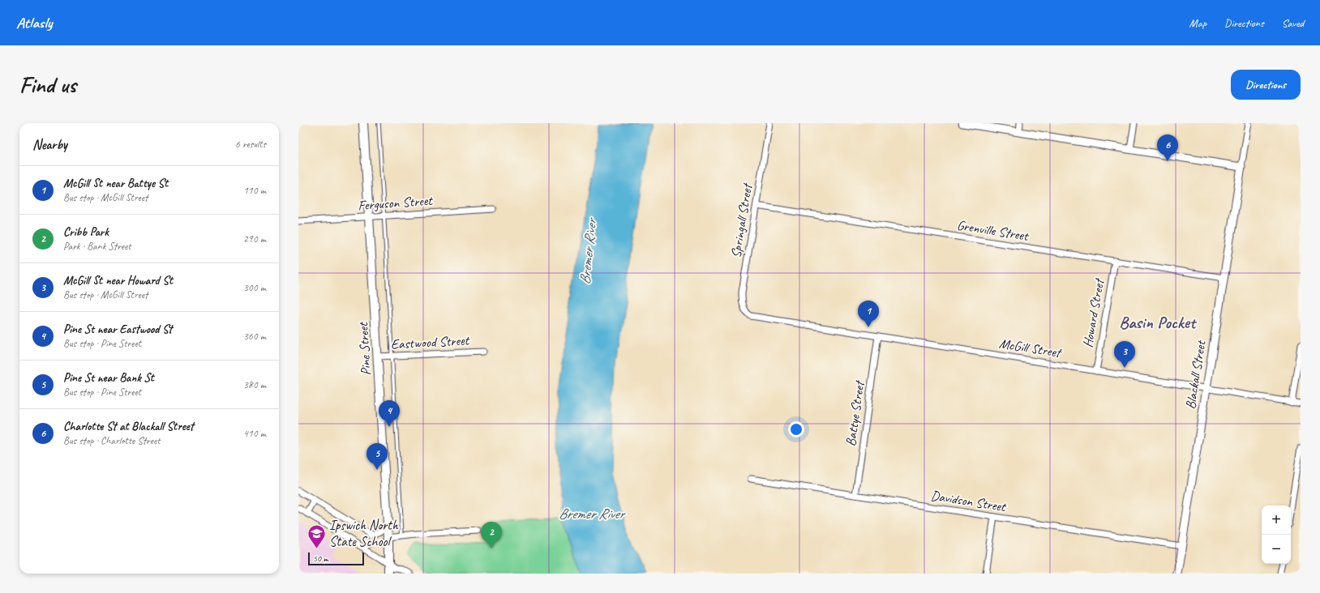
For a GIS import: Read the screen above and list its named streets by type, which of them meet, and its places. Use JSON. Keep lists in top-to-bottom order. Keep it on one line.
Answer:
{"streets":{"main road":["Pine Street"],"street":["Ferguson Street","Springall Street","Grenville Street","Howard Street","Eastwood Street","McGill Street","Blackall Street","Battye Street","Davidson Street"]},"crossings":[["Ferguson Street","Pine Street"],["Springall Street","Grenville Street"],["Springall Street","McGill Street"],["Grenville Street","Howard Street"],["Grenville Street","Blackall Street"],["Howard Street","McGill Street"],["Eastwood Street","Pine Street"],["McGill Street","Blackall Street"],["McGill Street","Battye Street"],["Blackall Street","Davidson Street"],["Battye Street","Davidson Street"]],"districts":["Basin Pocket"],"water":["Bremer River"],"places":{"school or university":["Ipswich North State School"]},"scale_bar":"50 m","page":{"header":"Atlasly","nav":["Map","Directions","Saved"],"buttons":"Directions","title":"Find us","heading":["Nearby","6 results"],"pins":["6","1","3","4","5","2"],"list":[{"mark":"1","name":"McGill St near Battye St","note":"Bus stop · McGill Street","value":"110 m"},{"mark":"2","name":"Cribb Park","note":"Park · Bank Street","value":"290 m"},{"mark":"3","name":"McGill St near Howard St","note":"Bus stop · McGill Street","value":"300 m"},{"mark":"4","name":"Pine St near Eastwood St","note":"Bus stop · Pine Street","value":"360 m"},{"mark":"5","name":"Pine St near Bank St","note":"Bus stop · Pine Street","value":"380 m"},{"mark":"6","name":"Charlotte St at Blackall Street","note":"Bus stop · Charlotte Street","value":"410 m"}],"map_buttons":["+","−"],"scale":"50 m"}}
